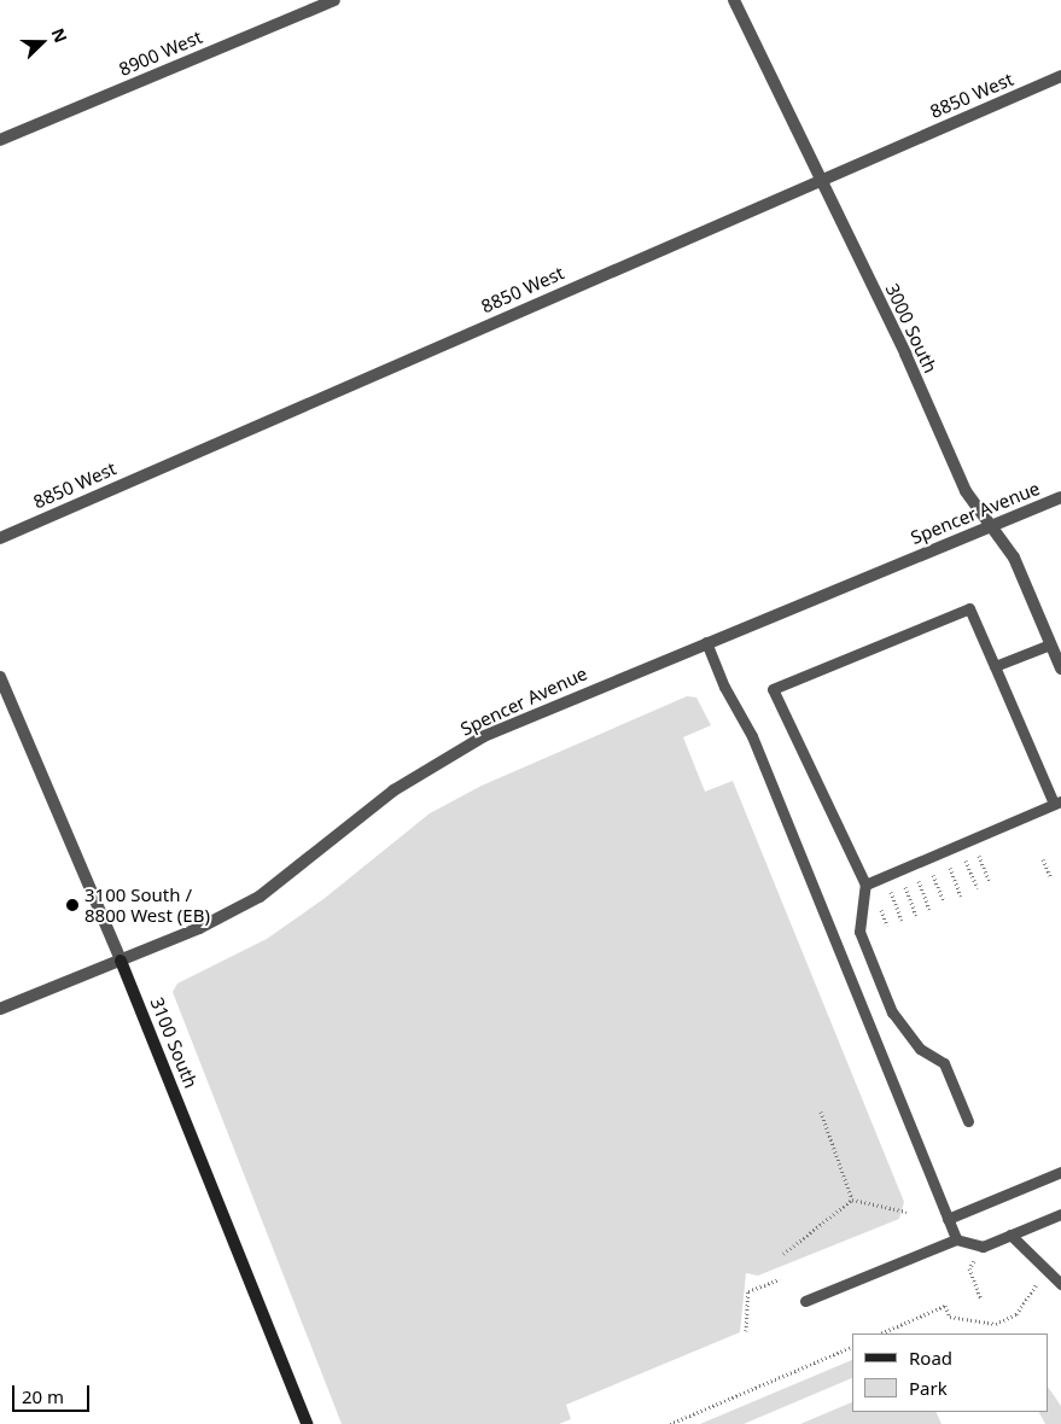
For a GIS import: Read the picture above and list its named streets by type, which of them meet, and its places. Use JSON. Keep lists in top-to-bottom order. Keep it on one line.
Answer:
{"streets":{"street":["8900 West","8850 West","3000 South","Spencer Avenue","3100 South"]},"crossings":[["8850 West","3000 South"],["3000 South","Spencer Avenue"],["Spencer Avenue","3100 South"]],"places":["3100 South / 8800 West (EB)"],"legend":["Road","Park"],"scale_bar":"20 m","north":"right"}
